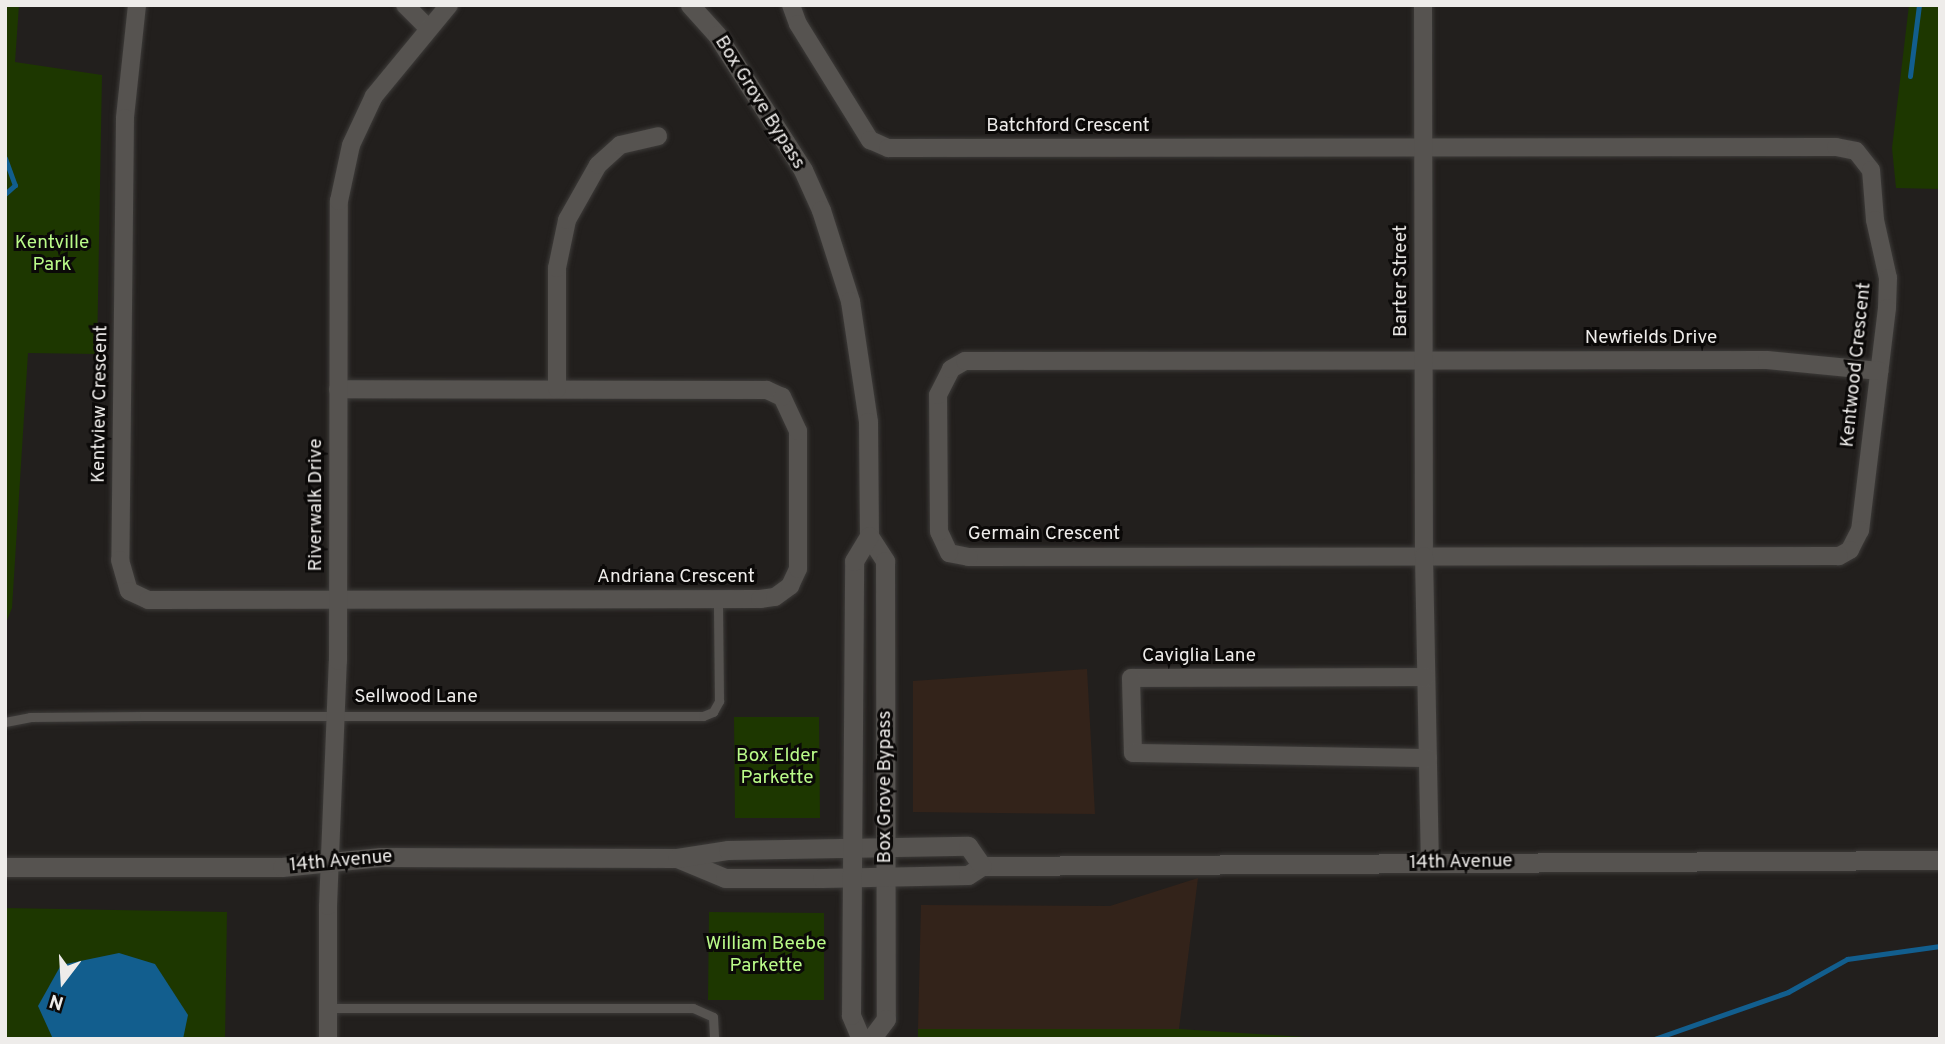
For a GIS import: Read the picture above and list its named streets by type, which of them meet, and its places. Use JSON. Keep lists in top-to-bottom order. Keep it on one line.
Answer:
{"streets":{"main road":["Box Grove Bypass","14th Avenue"],"street":["Batchford Crescent","Barter Street","Newfields Drive","Kentwood Crescent","Kentview Crescent","Riverwalk Drive","Germain Crescent","Andriana Crescent","Caviglia Lane"],"lane":["Sellwood Lane"]},"crossings":[["Box Grove Bypass","14th Avenue"],["Batchford Crescent","Barter Street"],["Batchford Crescent","Kentwood Crescent"],["Barter Street","Newfields Drive"],["Barter Street","Kentwood Crescent"],["Barter Street","Germain Crescent"],["Barter Street","Caviglia Lane"],["Barter Street","14th Avenue"],["Newfields Drive","Kentwood Crescent"],["Newfields Drive","Germain Crescent"],["Kentwood Crescent","Germain Crescent"],["Kentview Crescent","Riverwalk Drive"],["Kentview Crescent","Andriana Crescent"],["Riverwalk Drive","Andriana Crescent"],["Riverwalk Drive","Sellwood Lane"],["Riverwalk Drive","14th Avenue"],["Andriana Crescent","Sellwood Lane"]],"parks":["Kentville Park","Box Elder Parkette","William Beebe Parkette"],"north":"bottom"}
